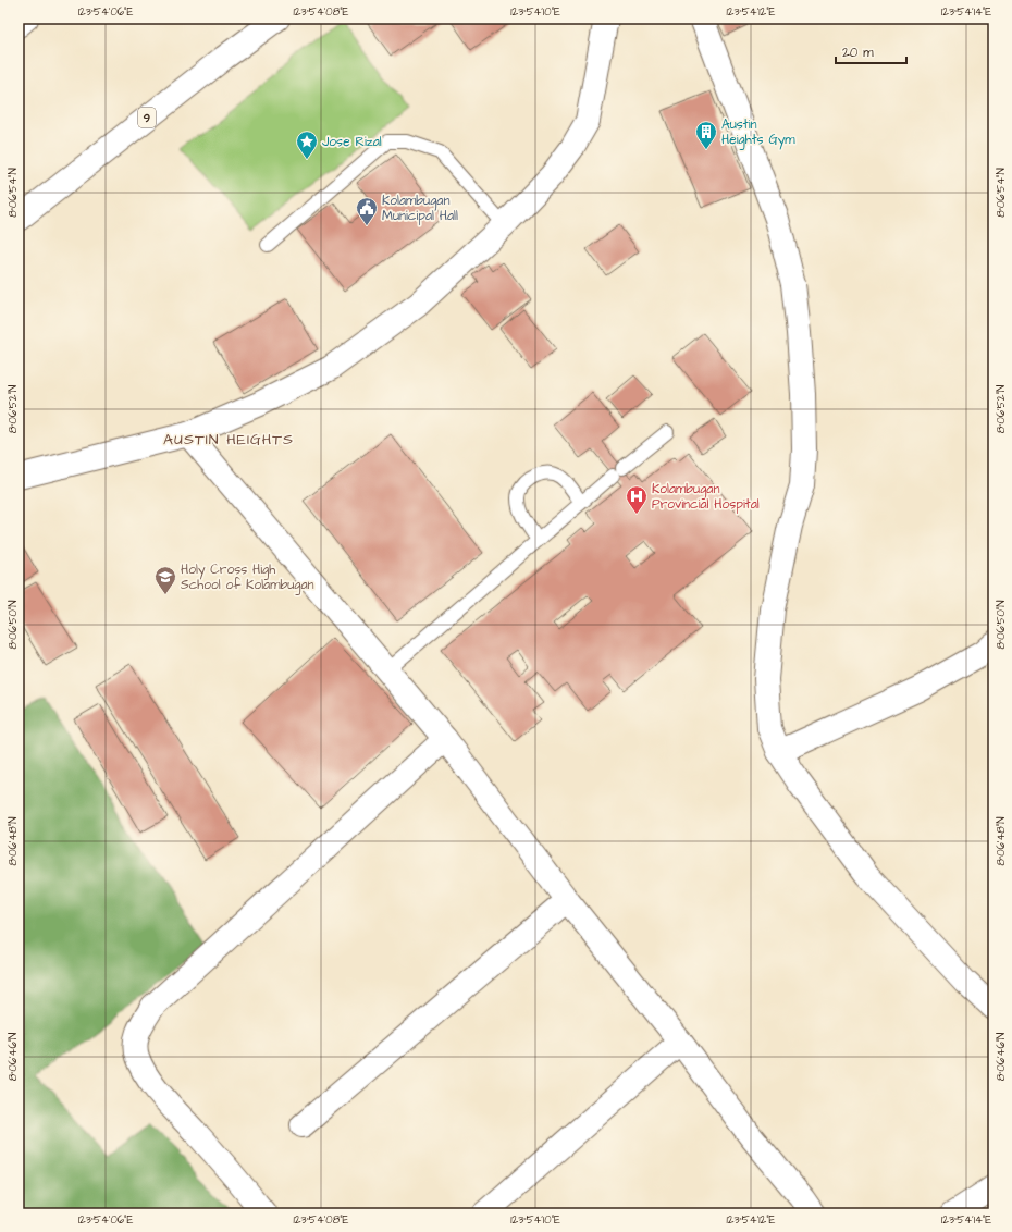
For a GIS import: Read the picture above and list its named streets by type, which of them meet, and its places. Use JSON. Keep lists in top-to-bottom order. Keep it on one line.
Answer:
{"streets":{"main road":["9"]},"districts":["AUSTIN HEIGHTS"],"places":{"building":["Austin Heights Gym"],"place":["Jose Rizal"],"public building":["Kolambugan Municipal Hall"],"hospital":["Kolambugan Provincial Hospital"],"school or university":["Holy Cross High School of Kolambugan"]},"scale_bar":"20 m","coordinates":["123°54'06\"E","123°54'08\"E","123°54'10\"E","123°54'12\"E","123°54'14\"E","8°06'54\"N","8°06'52\"N","8°06'50\"N","8°06'48\"N","8°06'46\"N"]}
